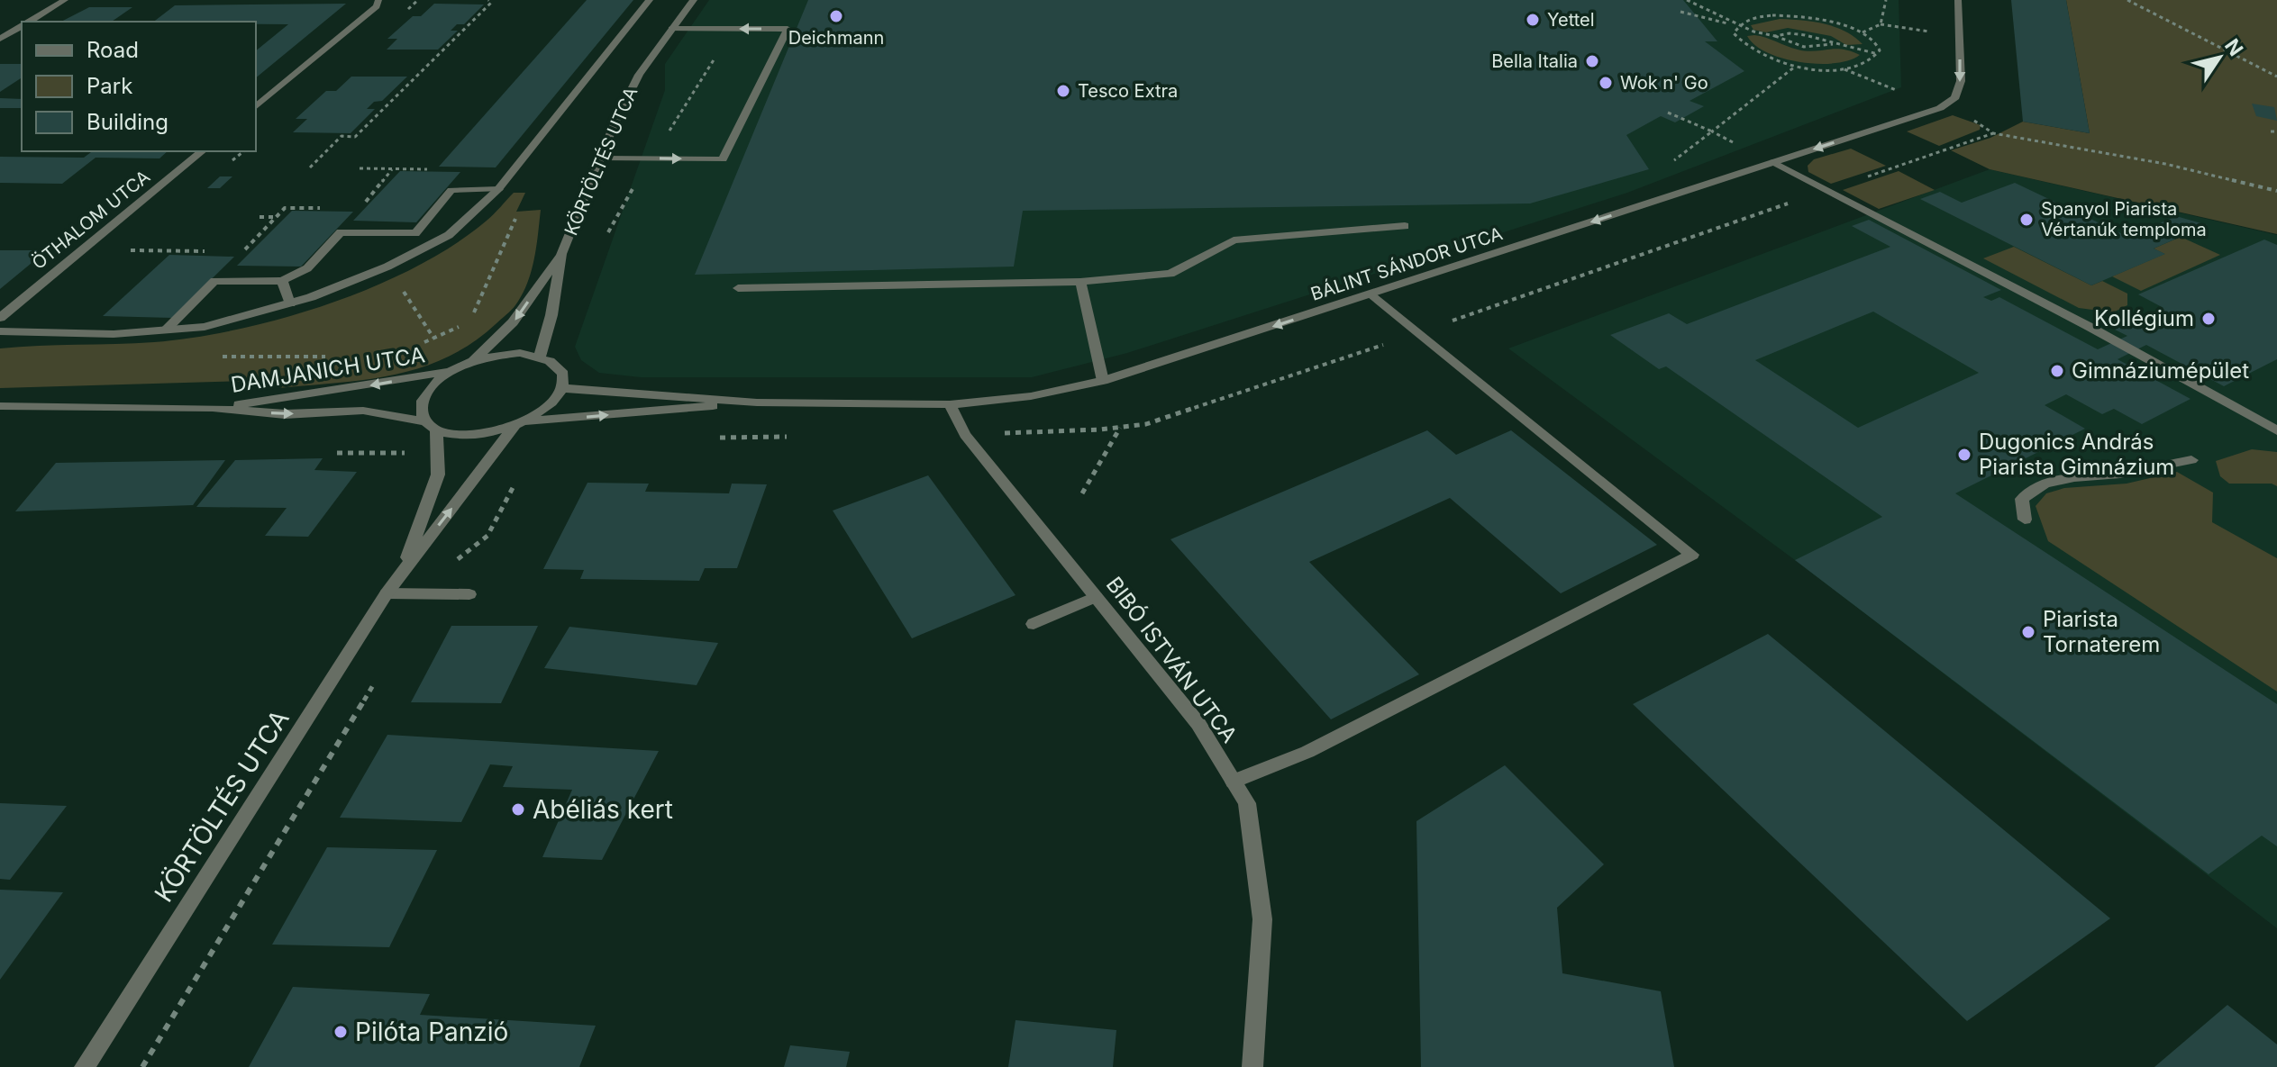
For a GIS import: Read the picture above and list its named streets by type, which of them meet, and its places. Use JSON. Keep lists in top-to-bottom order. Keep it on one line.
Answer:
{"streets":{"street":["KÖRTÖLTÉS UTCA","ÖTHALOM UTCA","BÁLINT SÁNDOR UTCA","DAMJANICH UTCA","BIBÓ ISTVÁN UTCA"]},"crossings":[["KÖRTÖLTÉS UTCA","BÁLINT SÁNDOR UTCA"],["KÖRTÖLTÉS UTCA","DAMJANICH UTCA"],["BÁLINT SÁNDOR UTCA","DAMJANICH UTCA"],["BÁLINT SÁNDOR UTCA","BIBÓ ISTVÁN UTCA"]],"places":["Deichmann","Yettel","Bella Italia","Wok n' Go","Tesco Extra","Spanyol Piarista Vértanúk temploma","Kollégium","Gimnáziumépület","Dugonics András Piarista Gimnázium","Piarista Tornaterem","Abéliás kert","Pilóta Panzió"],"legend":["Road","Park","Building"],"north":"top right"}
